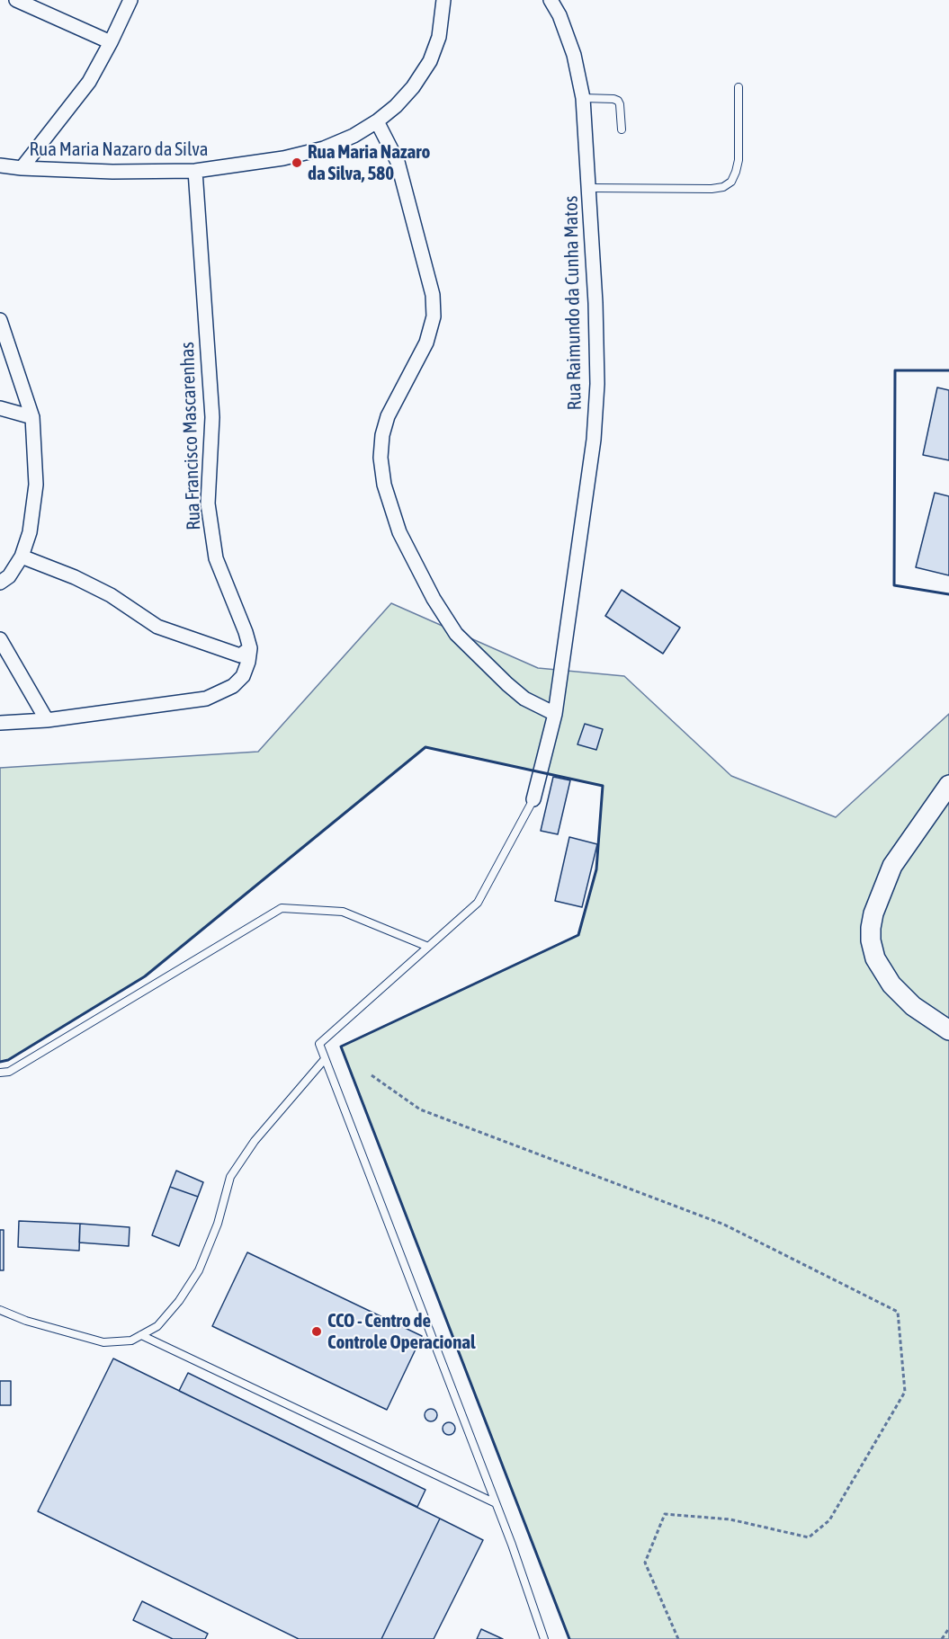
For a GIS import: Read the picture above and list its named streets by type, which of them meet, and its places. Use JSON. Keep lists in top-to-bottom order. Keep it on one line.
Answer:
{"streets":{"street":["Rua Maria Nazaro da Silva","Rua Raimundo da Cunha Matos","Rua Francisco Mascarenhas"]},"crossings":[["Rua Maria Nazaro da Silva","Rua Francisco Mascarenhas"]],"places":["Rua Maria Nazaro da Silva, 580","CCO - Centro de Controle Operacional"]}
